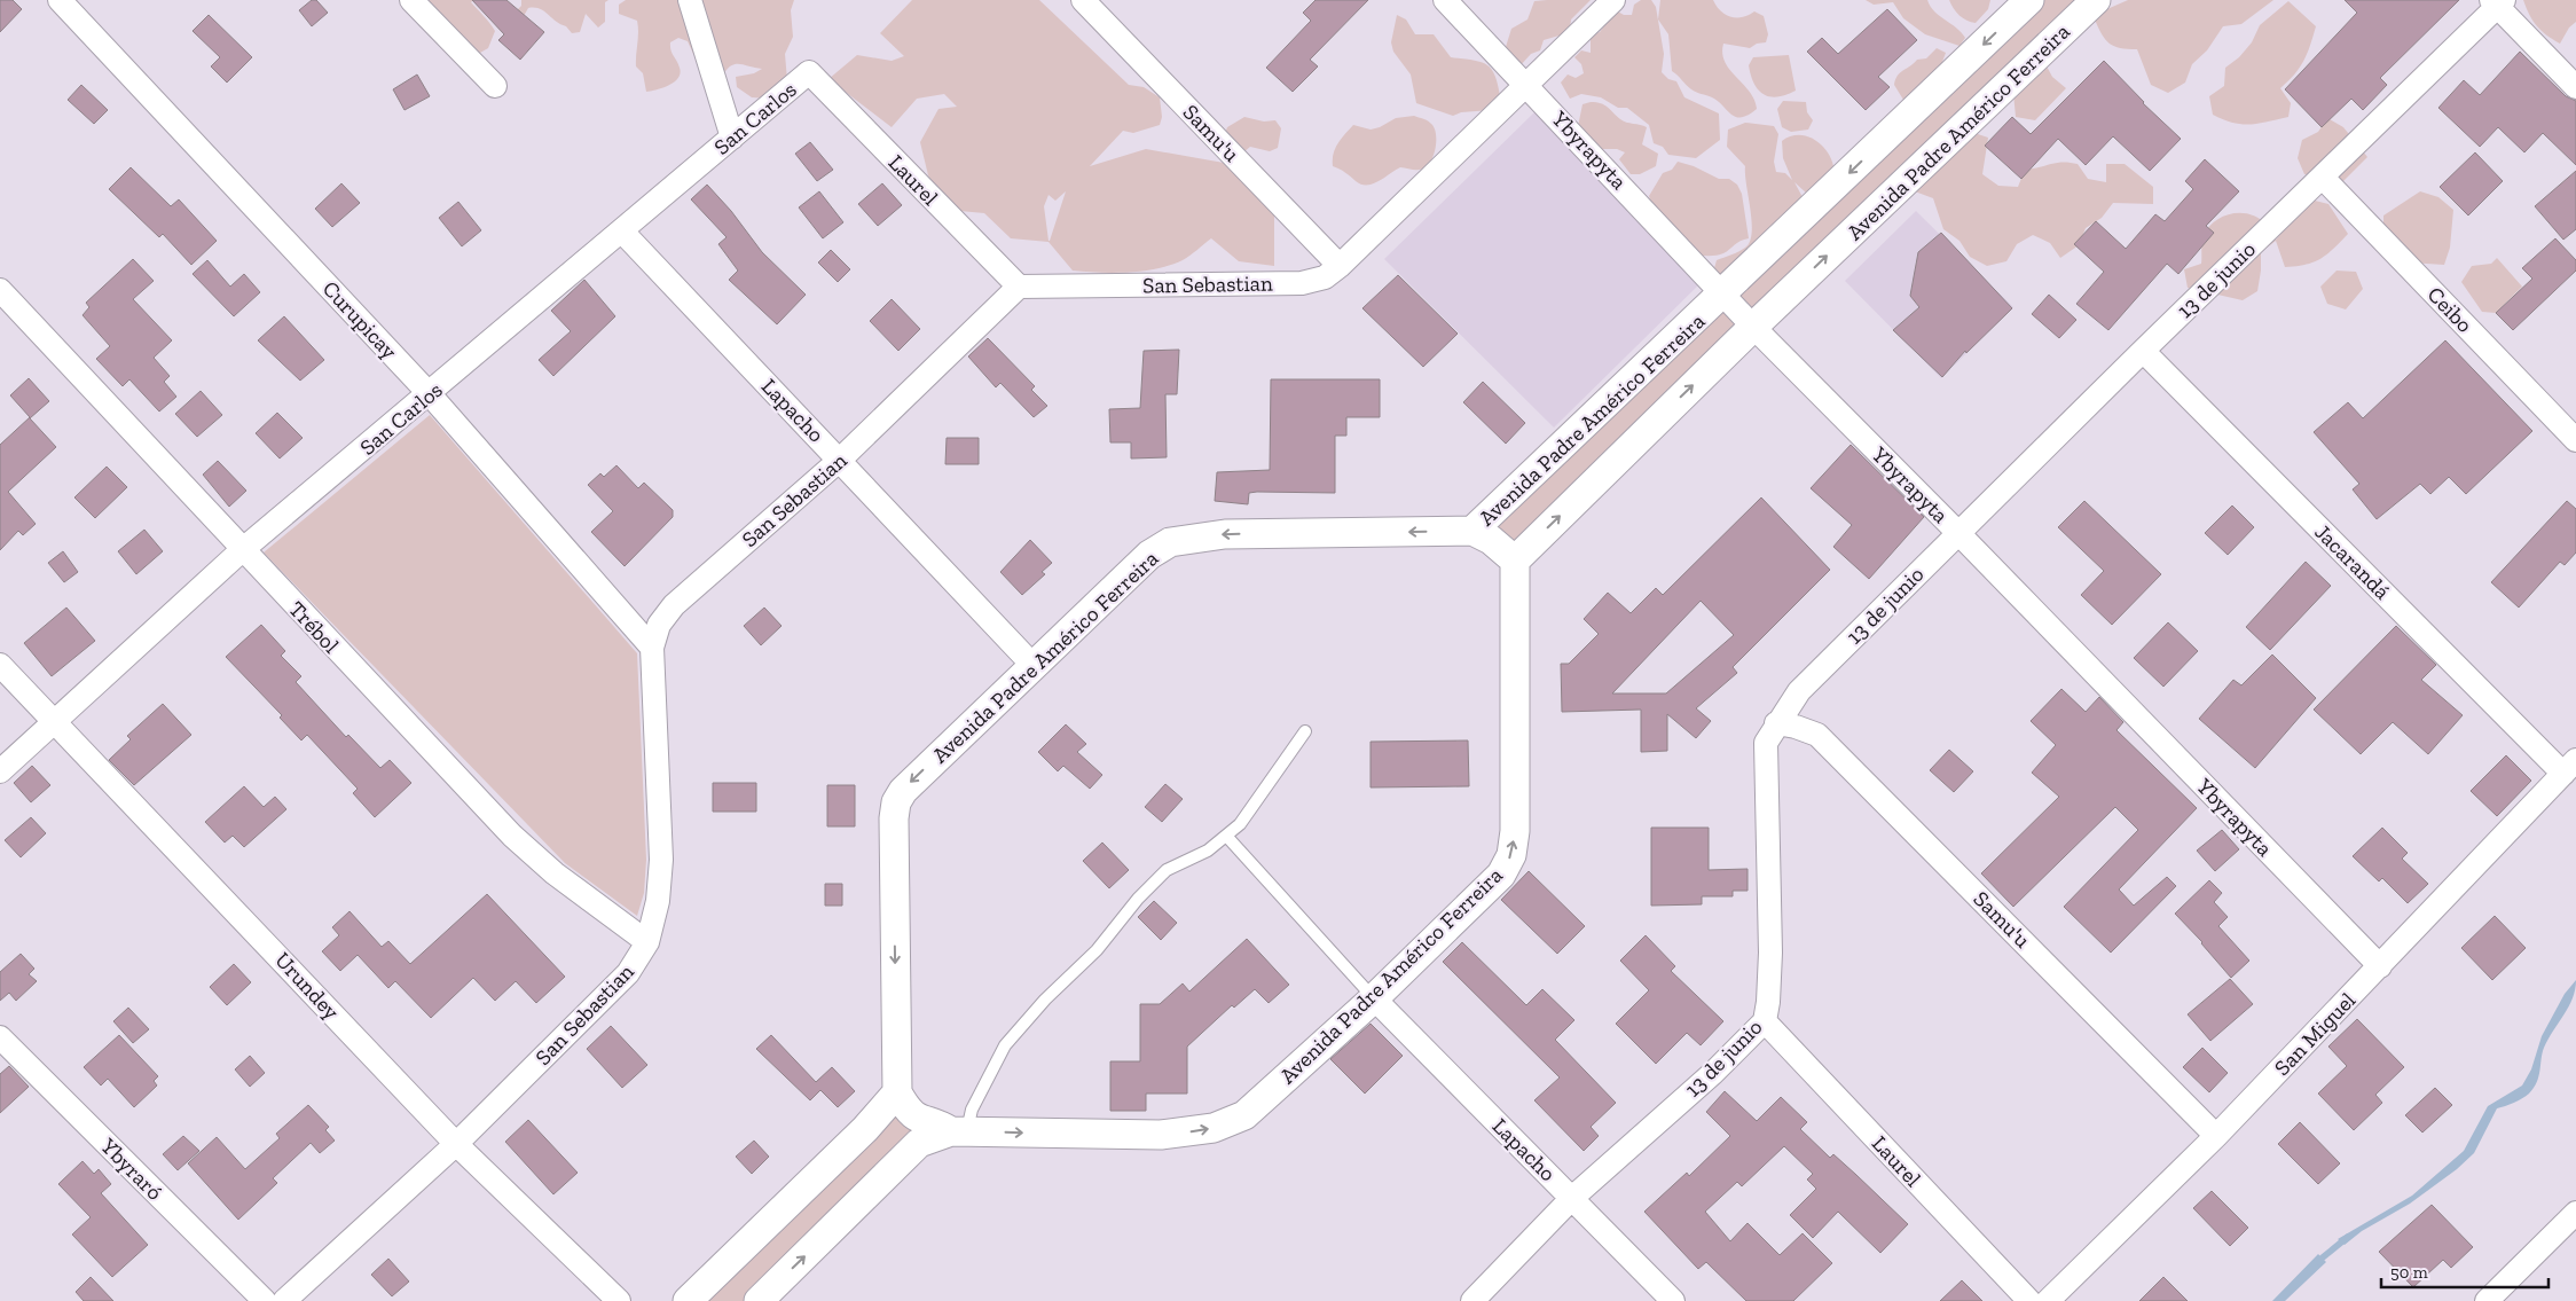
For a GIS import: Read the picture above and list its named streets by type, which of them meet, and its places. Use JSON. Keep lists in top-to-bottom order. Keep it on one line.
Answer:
{"streets":{"street":["San Carlos","Avenida Padre Américo Ferreira","Samu'u","Ybyrapyta","Laurel","13 de junio","San Sebastian","Ceibo","Curupicay","Lapacho","Jacarandá","Trébol","Urundey","San Miguel","Ybyraró"]},"crossings":[["San Carlos","Laurel"],["San Carlos","Curupicay"],["San Carlos","Lapacho"],["San Carlos","Trébol"],["San Carlos","Urundey"],["Avenida Padre Américo Ferreira","Ybyrapyta"],["Avenida Padre Américo Ferreira","Lapacho"],["Samu'u","13 de junio"],["Samu'u","San Sebastian"],["Samu'u","San Miguel"],["Ybyrapyta","13 de junio"],["Ybyrapyta","San Sebastian"],["Ybyrapyta","San Miguel"],["Laurel","13 de junio"],["Laurel","San Sebastian"],["13 de junio","Ceibo"],["13 de junio","Lapacho"],["13 de junio","Jacarandá"],["San Sebastian","Curupicay"],["San Sebastian","Lapacho"],["San Sebastian","Trébol"],["San Sebastian","Urundey"],["Jacarandá","San Miguel"]],"scale_bar":"50 m"}
